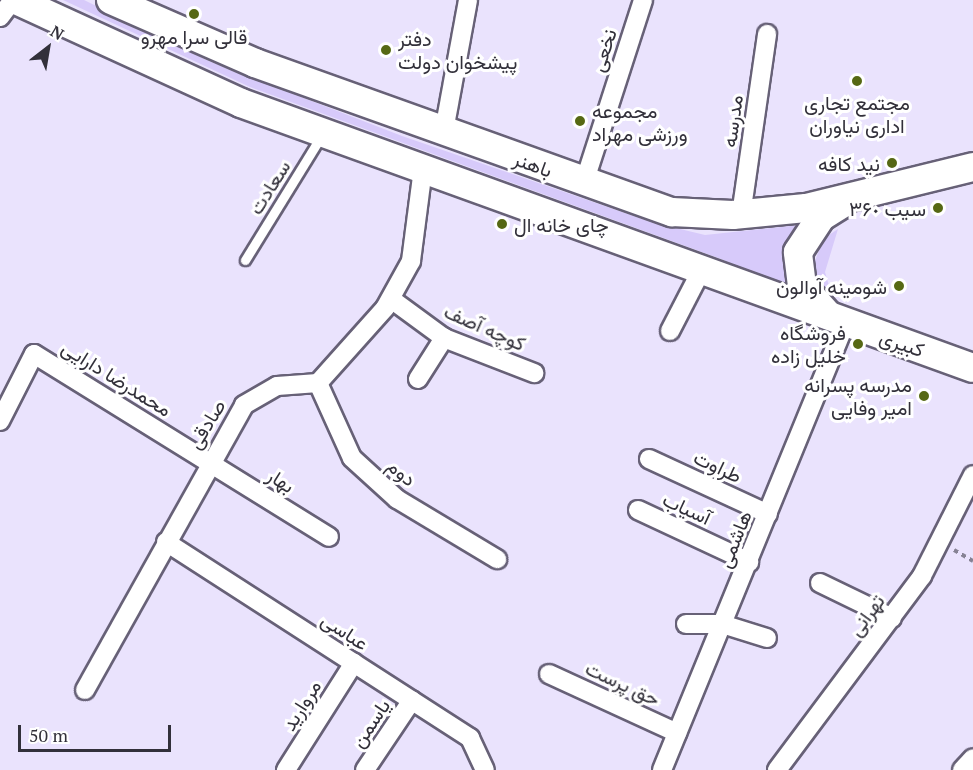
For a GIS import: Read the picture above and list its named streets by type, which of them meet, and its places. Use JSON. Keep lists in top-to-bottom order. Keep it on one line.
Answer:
{"streets":{"main road":["باهنر","کبیری"],"street":["نخعی","مدرسه","کوچه آصف","محمدرضا دارایی","صادقی","طراوت","دوم","بهار","آسیاب","هاشمی","تهرانی","عباسی","حق پرست","مروارید","یاسمن"],"lane":["سعادت"]},"crossings":[["نخعی","باهنر"],["مدرسه","باهنر"],["کبیری","هاشمی"],["محمدرضا دارایی","صادقی"],["محمدرضا دارایی","بهار"],["صادقی","دوم"],["صادقی","بهار"],["صادقی","عباسی"],["طراوت","هاشمی"],["آسیاب","هاشمی"],["هاشمی","حق پرست"],["عباسی","مروارید"],["عباسی","یاسمن"]],"places":["قالی سرا مهرو","دفتر پیشخوان دولت","مجتمع تجاری اداری نیاوران","مجموعه ورزشی مهراد","نيد كافه","سیب ٣۶٠","چای خانه ال","شومینه آوالون","فروشگاه خلیل زاده","مدرسه پسرانه امیر وفایی"],"scale_bar":"50 m","north":"top right"}
